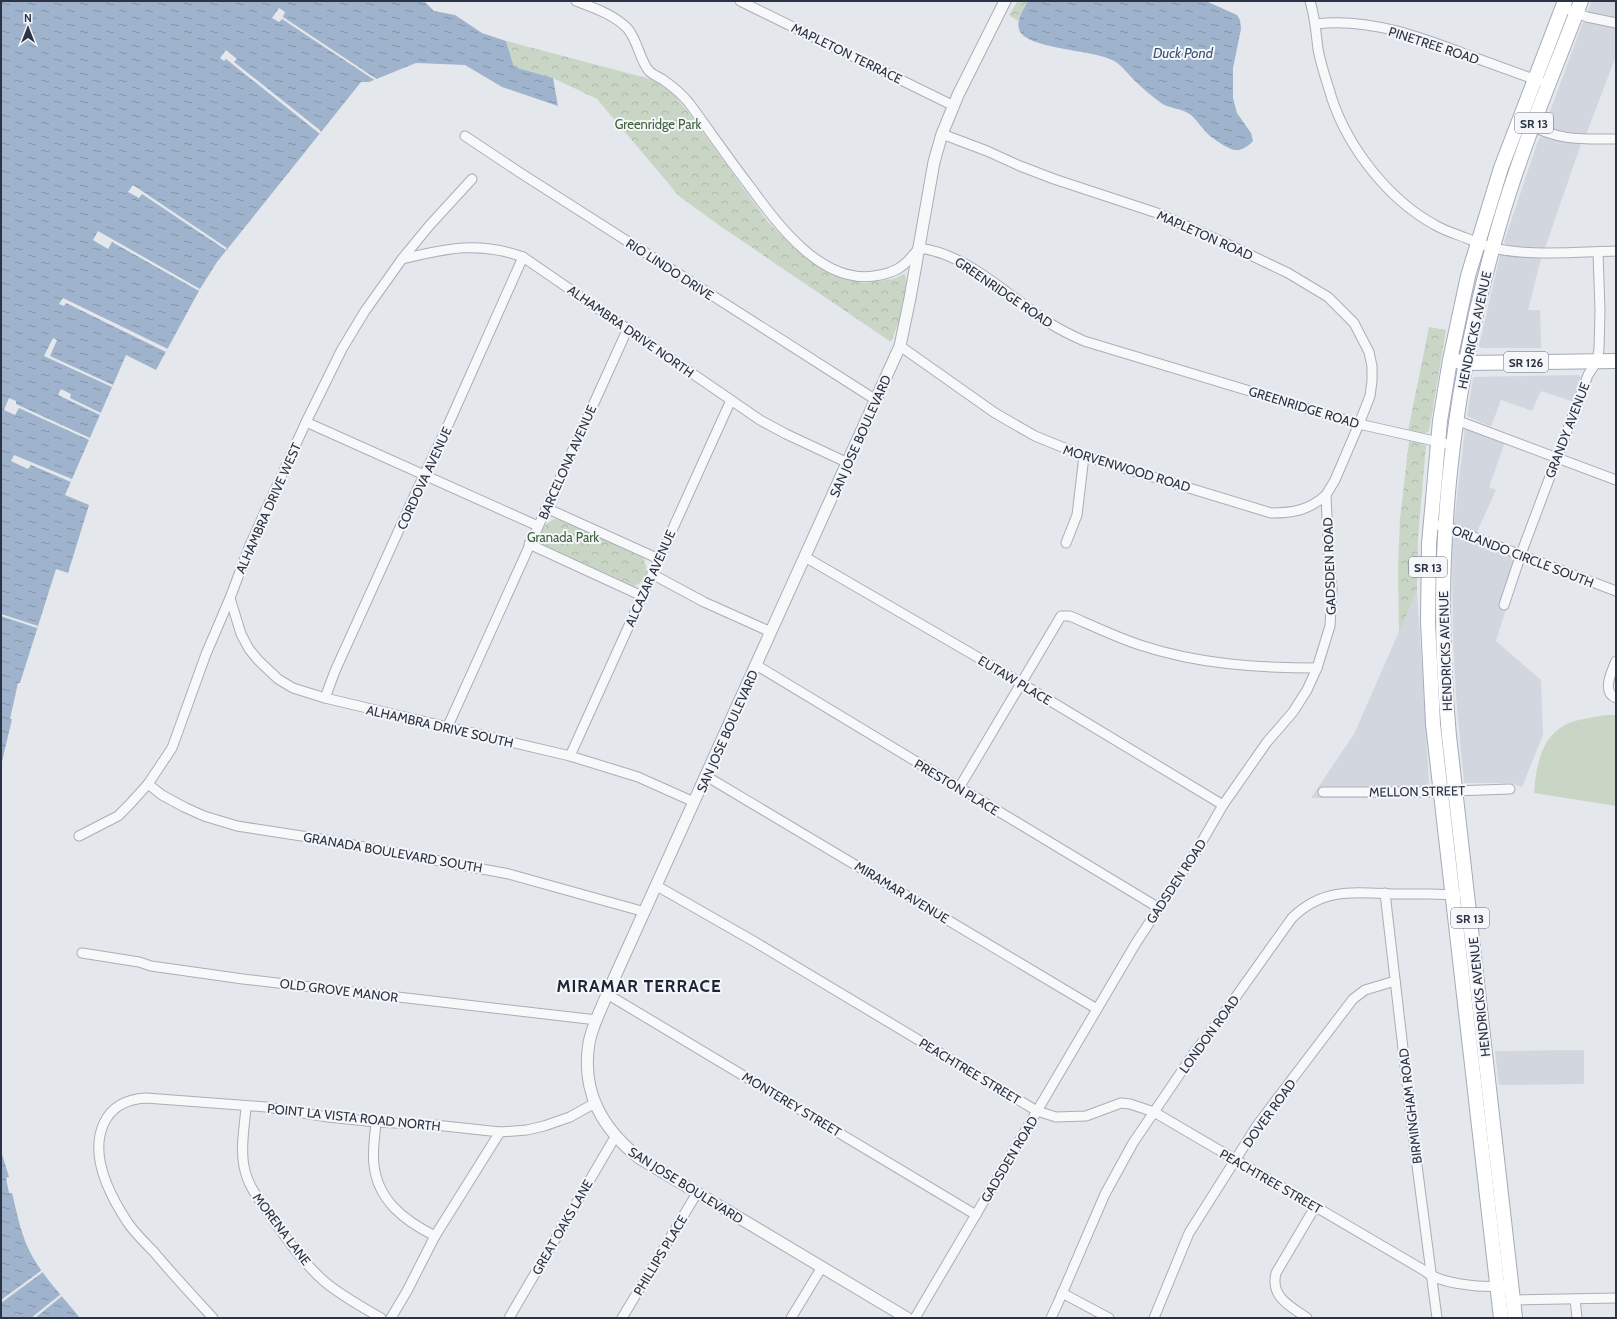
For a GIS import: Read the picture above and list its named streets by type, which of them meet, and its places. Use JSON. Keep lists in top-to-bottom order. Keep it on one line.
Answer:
{"streets":{"main road":["SR 13","HENDRICKS AVENUE","SR 126"],"street":["PINETREE ROAD","MAPLETON TERRACE","MAPLETON ROAD","RIO LINDO DRIVE","GREENRIDGE ROAD","ALHAMBRA DRIVE NORTH","GRANDY AVENUE","SAN JOSE BOULEVARD","BARCELONA AVENUE","MORVENWOOD ROAD","CORDOVA AVENUE","ALHAMBRA DRIVE WEST","ORLANDO CIRCLE SOUTH","GADSDEN ROAD","ALCAZAR AVENUE","EUTAW PLACE","ALHAMBRA DRIVE SOUTH","PRESTON PLACE","MELLON STREET","GRANADA BOULEVARD SOUTH","MIRAMAR AVENUE","OLD GROVE MANOR","LONDON ROAD","PEACHTREE STREET","MONTEREY STREET","BIRMINGHAM ROAD","DOVER ROAD","POINT LA VISTA ROAD NORTH","GREAT OAKS LANE","MORENA LANE","PHILLIPS PLACE"]},"crossings":[["PINETREE ROAD","HENDRICKS AVENUE"],["MAPLETON TERRACE","SAN JOSE BOULEVARD"],["MAPLETON ROAD","GREENRIDGE ROAD"],["MAPLETON ROAD","SAN JOSE BOULEVARD"],["RIO LINDO DRIVE","SAN JOSE BOULEVARD"],["GREENRIDGE ROAD","HENDRICKS AVENUE"],["GREENRIDGE ROAD","SAN JOSE BOULEVARD"],["HENDRICKS AVENUE","SR 126"],["HENDRICKS AVENUE","ORLANDO CIRCLE SOUTH"],["HENDRICKS AVENUE","MELLON STREET"],["HENDRICKS AVENUE","LONDON ROAD"],["HENDRICKS AVENUE","PEACHTREE STREET"],["ALHAMBRA DRIVE NORTH","SAN JOSE BOULEVARD"],["ALHAMBRA DRIVE NORTH","BARCELONA AVENUE"],["ALHAMBRA DRIVE NORTH","CORDOVA AVENUE"],["ALHAMBRA DRIVE NORTH","ALHAMBRA DRIVE WEST"],["ALHAMBRA DRIVE NORTH","ALCAZAR AVENUE"],["SR 126","GRANDY AVENUE"],["GRANDY AVENUE","ORLANDO CIRCLE SOUTH"],["SAN JOSE BOULEVARD","MORVENWOOD ROAD"],["SAN JOSE BOULEVARD","EUTAW PLACE"],["SAN JOSE BOULEVARD","ALHAMBRA DRIVE SOUTH"],["SAN JOSE BOULEVARD","PRESTON PLACE"],["SAN JOSE BOULEVARD","GRANADA BOULEVARD SOUTH"],["SAN JOSE BOULEVARD","MIRAMAR AVENUE"],["SAN JOSE BOULEVARD","OLD GROVE MANOR"],["SAN JOSE BOULEVARD","PEACHTREE STREET"],["SAN JOSE BOULEVARD","MONTEREY STREET"],["SAN JOSE BOULEVARD","POINT LA VISTA ROAD NORTH"],["SAN JOSE BOULEVARD","GREAT OAKS LANE"],["SAN JOSE BOULEVARD","PHILLIPS PLACE"],["BARCELONA AVENUE","ALHAMBRA DRIVE SOUTH"],["MORVENWOOD ROAD","GADSDEN ROAD"],["CORDOVA AVENUE","ALHAMBRA DRIVE SOUTH"],["ALHAMBRA DRIVE WEST","ALHAMBRA DRIVE SOUTH"],["ALHAMBRA DRIVE WEST","GRANADA BOULEVARD SOUTH"],["GADSDEN ROAD","EUTAW PLACE"],["GADSDEN ROAD","PRESTON PLACE"],["GADSDEN ROAD","MIRAMAR AVENUE"],["GADSDEN ROAD","PEACHTREE STREET"],["GADSDEN ROAD","MONTEREY STREET"],["ALCAZAR AVENUE","ALHAMBRA DRIVE SOUTH"],["LONDON ROAD","PEACHTREE STREET"],["LONDON ROAD","BIRMINGHAM ROAD"],["PEACHTREE STREET","BIRMINGHAM ROAD"],["PEACHTREE STREET","DOVER ROAD"],["BIRMINGHAM ROAD","DOVER ROAD"],["POINT LA VISTA ROAD NORTH","MORENA LANE"]],"districts":["MIRAMAR TERRACE"],"water":["Duck Pond"],"parks":["Greenridge Park","Granada Park"],"north":"top"}
